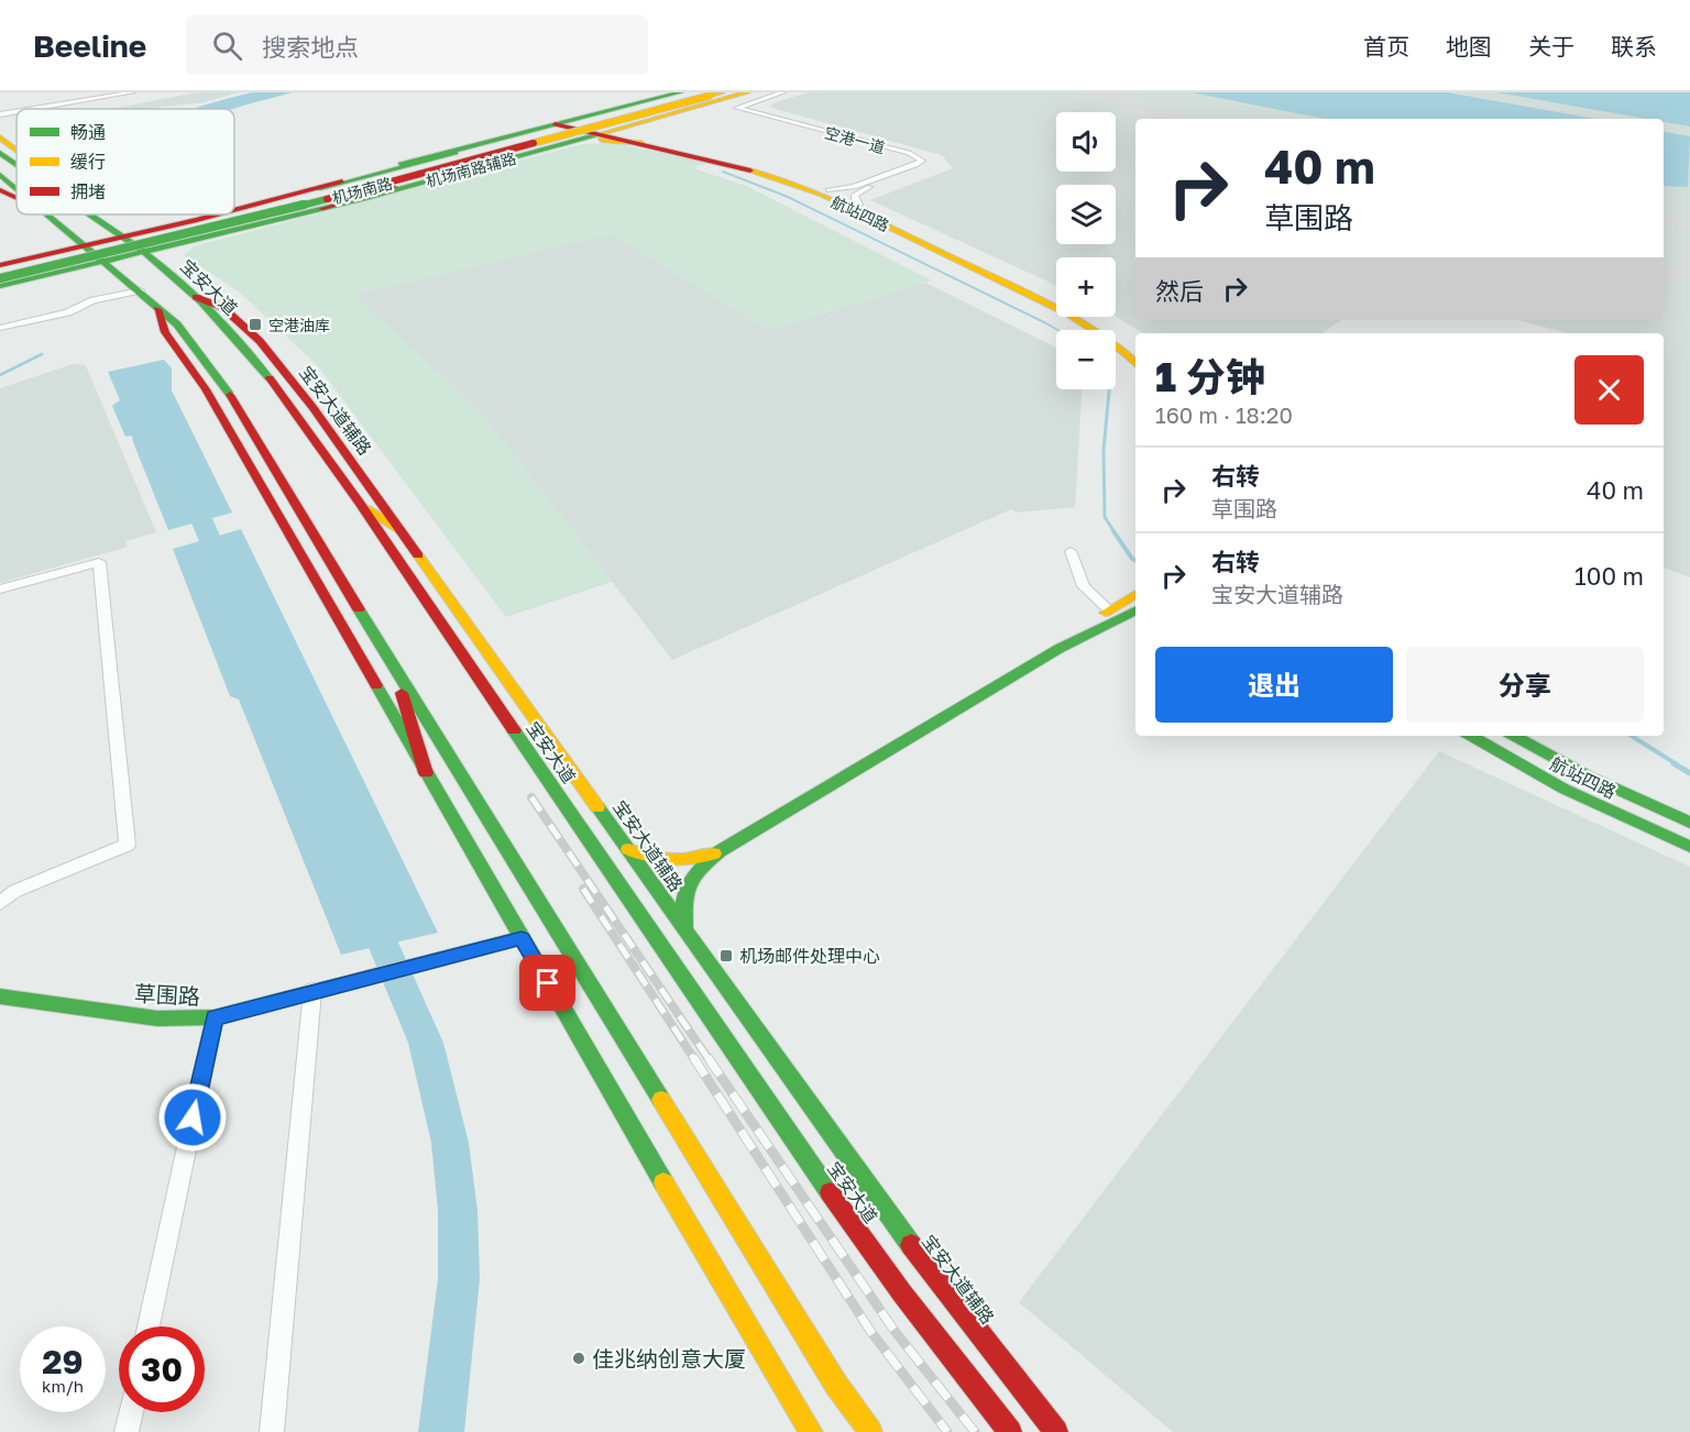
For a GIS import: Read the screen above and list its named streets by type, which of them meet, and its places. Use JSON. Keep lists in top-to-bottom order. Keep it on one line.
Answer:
{"streets":{"main road":["机场南路辅路","机场南路","航站四路","宝安大道","宝安大道辅路","草围路"],"street":["空港一道"]},"crossings":[["空港一道","航站四路"],["机场南路辅路","机场南路"],["机场南路辅路","航站四路"],["机场南路辅路","宝安大道"],["宝安大道","宝安大道辅路"]],"places":{"transit":["空港油库","机场邮件处理中心"],"other":["佳兆纳创意大厦"]},"legend":["畅通","缓行","拥堵"],"page":{"header":"Beeline","search":"搜索地点","nav":["首页","地图","关于","联系"],"map_buttons":["+","−"],"turn":["40 m","草围路"],"then":"然后","heading":["1 分钟","160 m · 18:20"],"list":[{"name":"右转","note":"草围路","value":"40 m"},{"name":"右转","note":"宝安大道辅路","value":"100 m"}],"buttons":["退出","分享"],"speed":"29 km/h","limit":"30"}}
